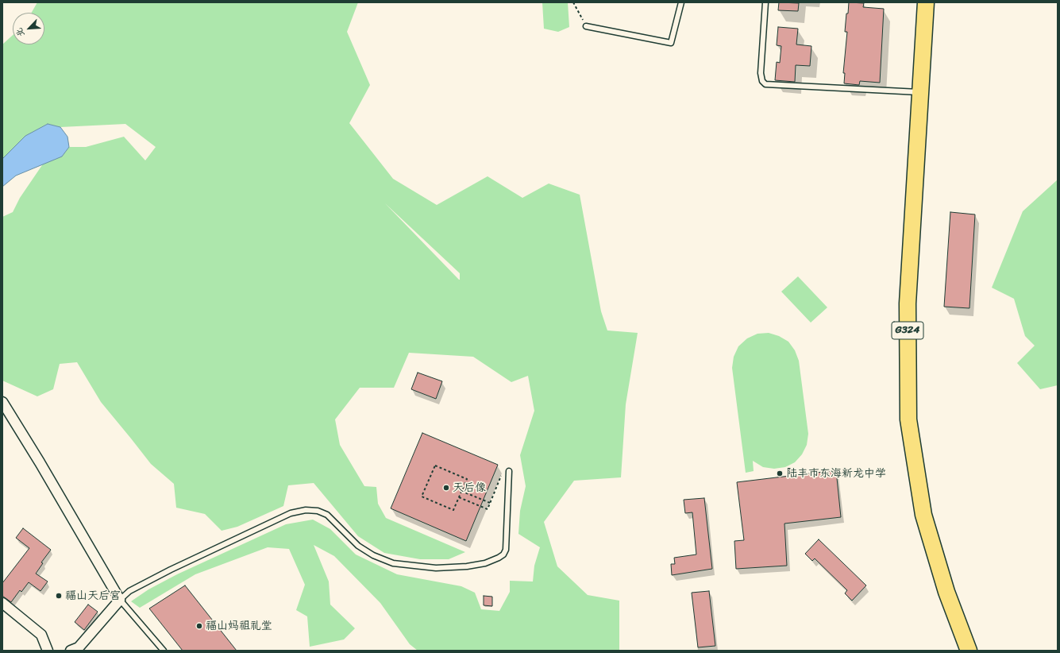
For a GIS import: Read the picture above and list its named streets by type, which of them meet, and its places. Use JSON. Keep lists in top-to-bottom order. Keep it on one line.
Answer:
{"streets":{"highway":["G324"]},"places":["陆丰市东海新龙中学","天后像","福山天后宫","福山妈祖礼堂"],"north":"bottom left"}
